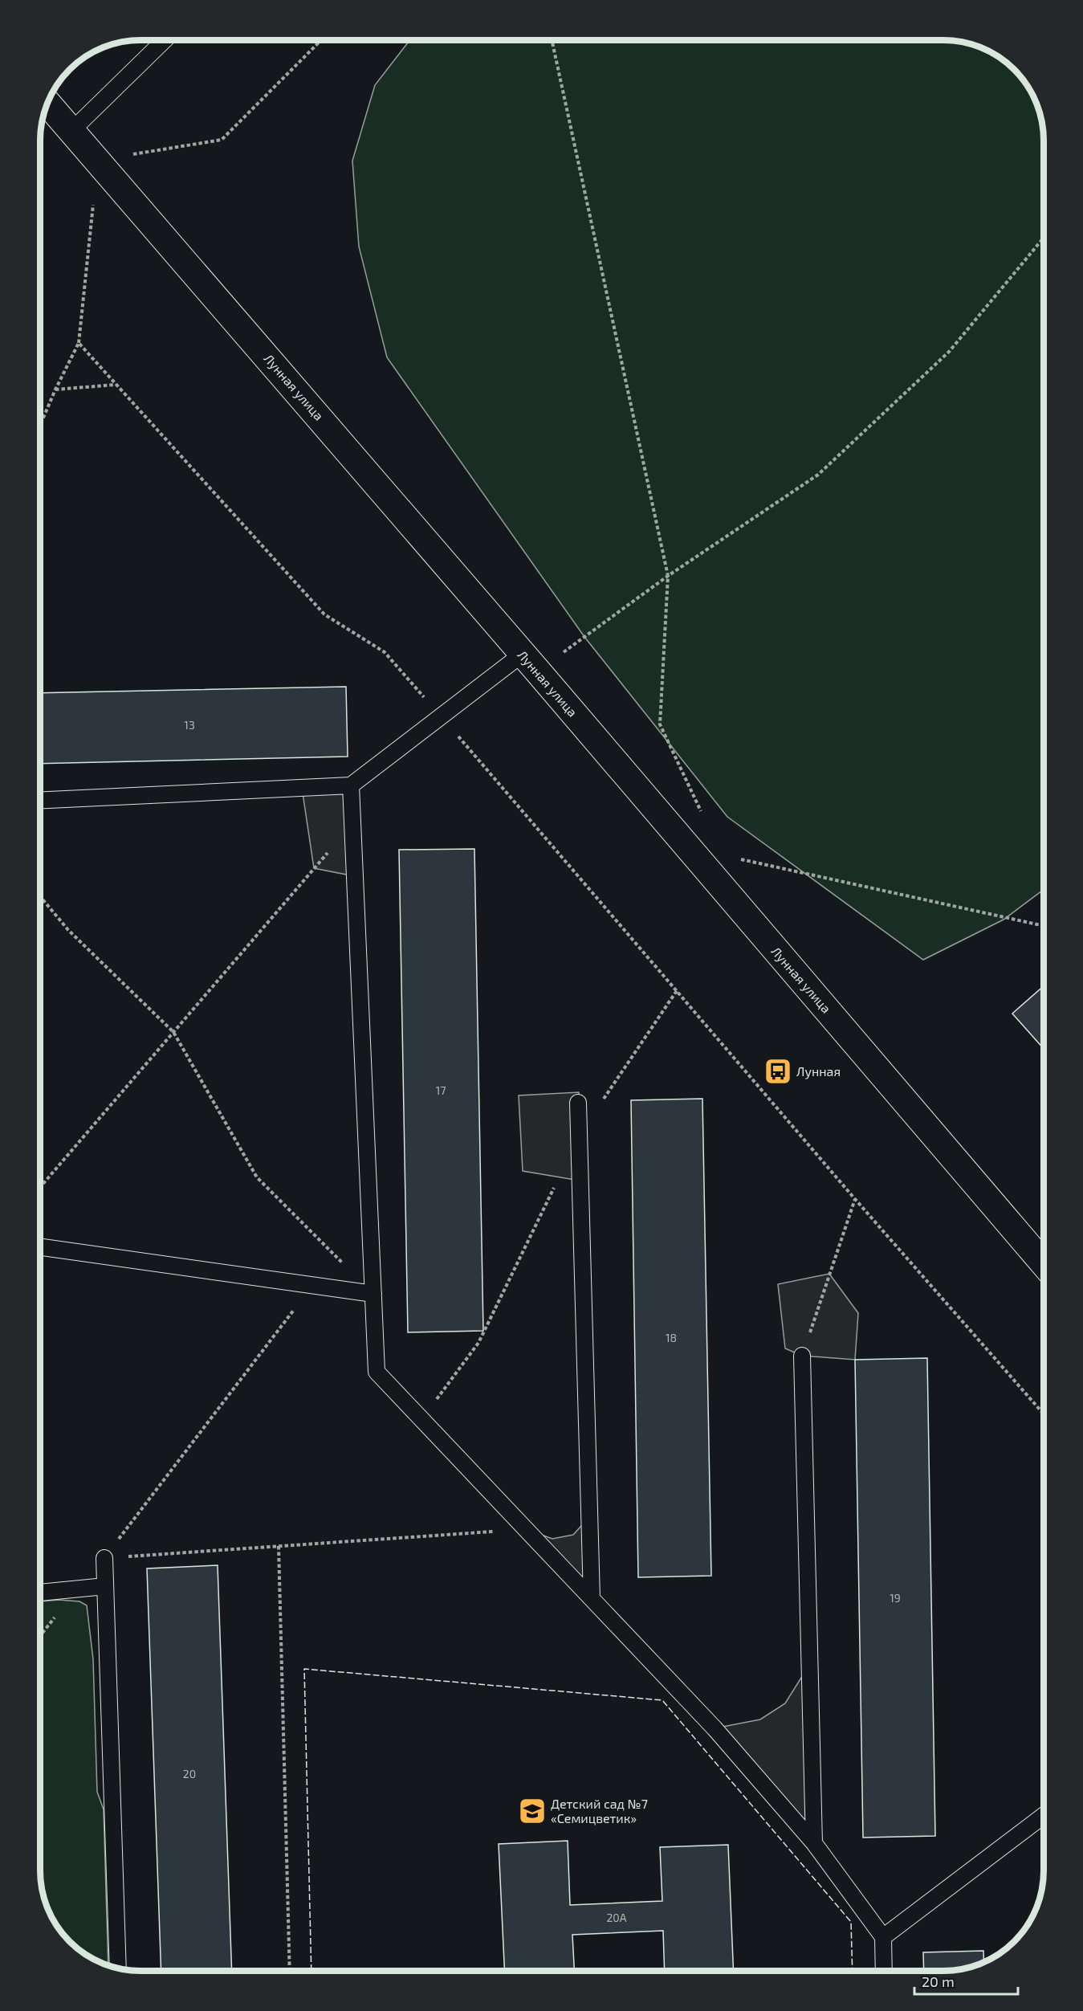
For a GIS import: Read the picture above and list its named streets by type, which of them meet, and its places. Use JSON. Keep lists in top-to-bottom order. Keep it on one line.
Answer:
{"streets":{"street":["Лунная улица"]},"places":{"bus stop":["Лунная"],"school or university":["Детский сад №7 «Семицветик»"]},"house_numbers":["13","17","18","19","20","20А"],"scale_bar":"20 m"}
